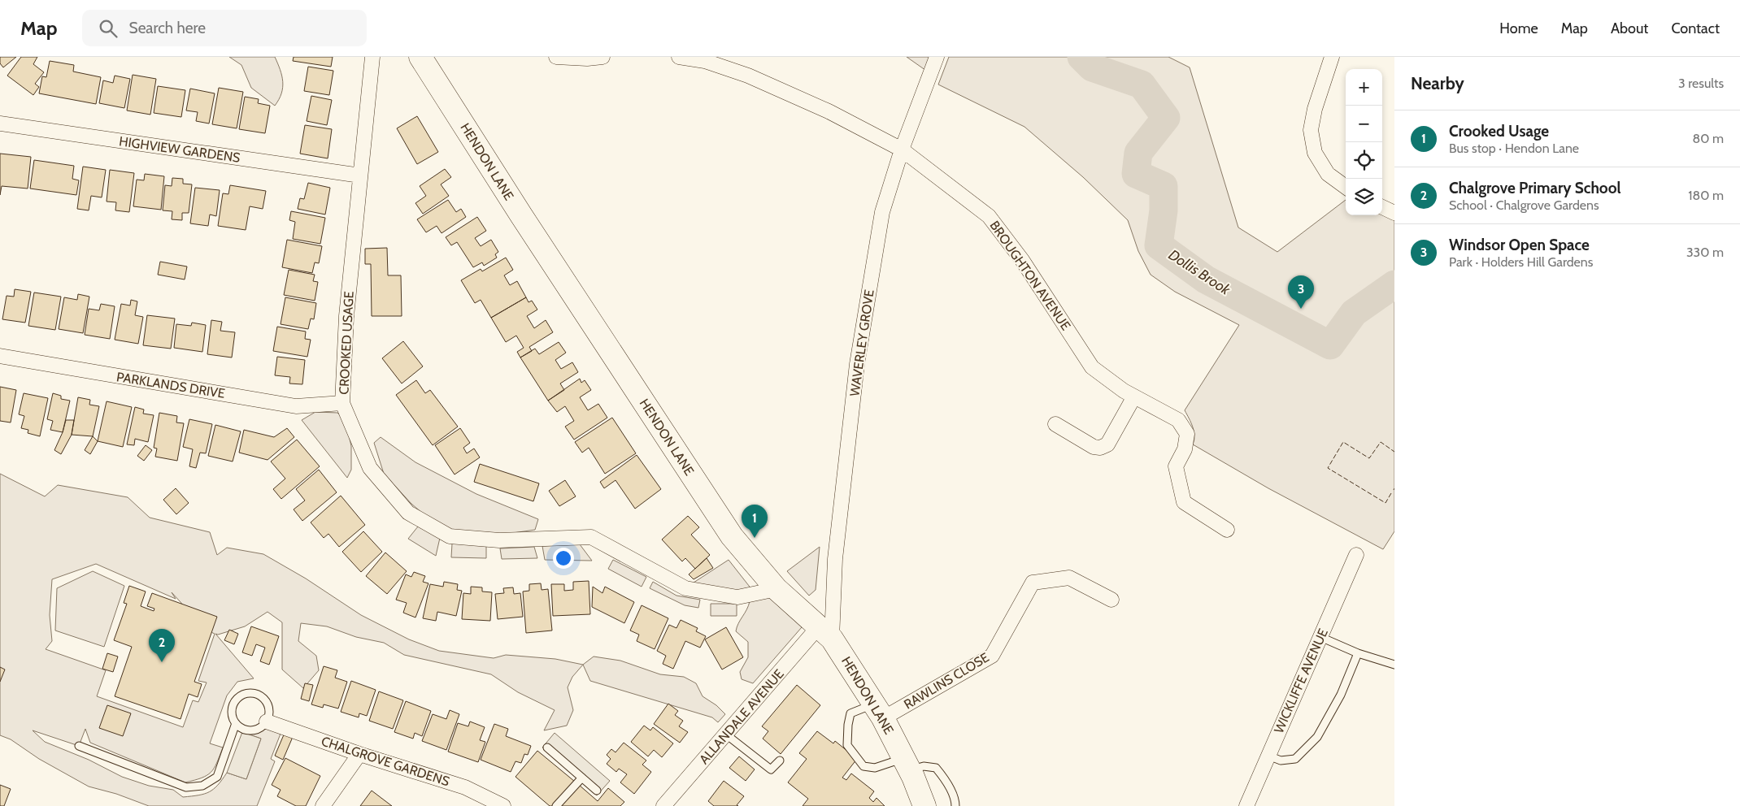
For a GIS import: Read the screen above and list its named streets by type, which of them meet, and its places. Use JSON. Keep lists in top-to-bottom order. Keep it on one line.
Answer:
{"streets":{"main road":["HENDON LANE"],"street":["HIGHVIEW GARDENS","BROUGHTON AVENUE","CROOKED USAGE","WAVERLEY GROVE","PARKLANDS DRIVE","RAWLINS CLOSE","WICKLIFFE AVENUE","ALLANDALE AVENUE","CHALGROVE GARDENS"]},"crossings":[["HIGHVIEW GARDENS","CROOKED USAGE"],["HENDON LANE","CROOKED USAGE"],["HENDON LANE","WAVERLEY GROVE"],["HENDON LANE","RAWLINS CLOSE"],["HENDON LANE","ALLANDALE AVENUE"],["BROUGHTON AVENUE","WAVERLEY GROVE"],["CROOKED USAGE","PARKLANDS DRIVE"],["WAVERLEY GROVE","ALLANDALE AVENUE"]],"water":["Dollis Brook"],"page":{"header":"Map","search":"Search here","nav":["Home","Map","About","Contact"],"heading":["Nearby","3 results"],"map_buttons":["+","−"],"list":[{"mark":"1","name":"Crooked Usage","note":"Bus stop · Hendon Lane","value":"80 m"},{"mark":"2","name":"Chalgrove Primary School","note":"School · Chalgrove Gardens","value":"180 m"},{"mark":"3","name":"Windsor Open Space","note":"Park · Holders Hill Gardens","value":"330 m"}],"pins":["3","1","2"]}}
